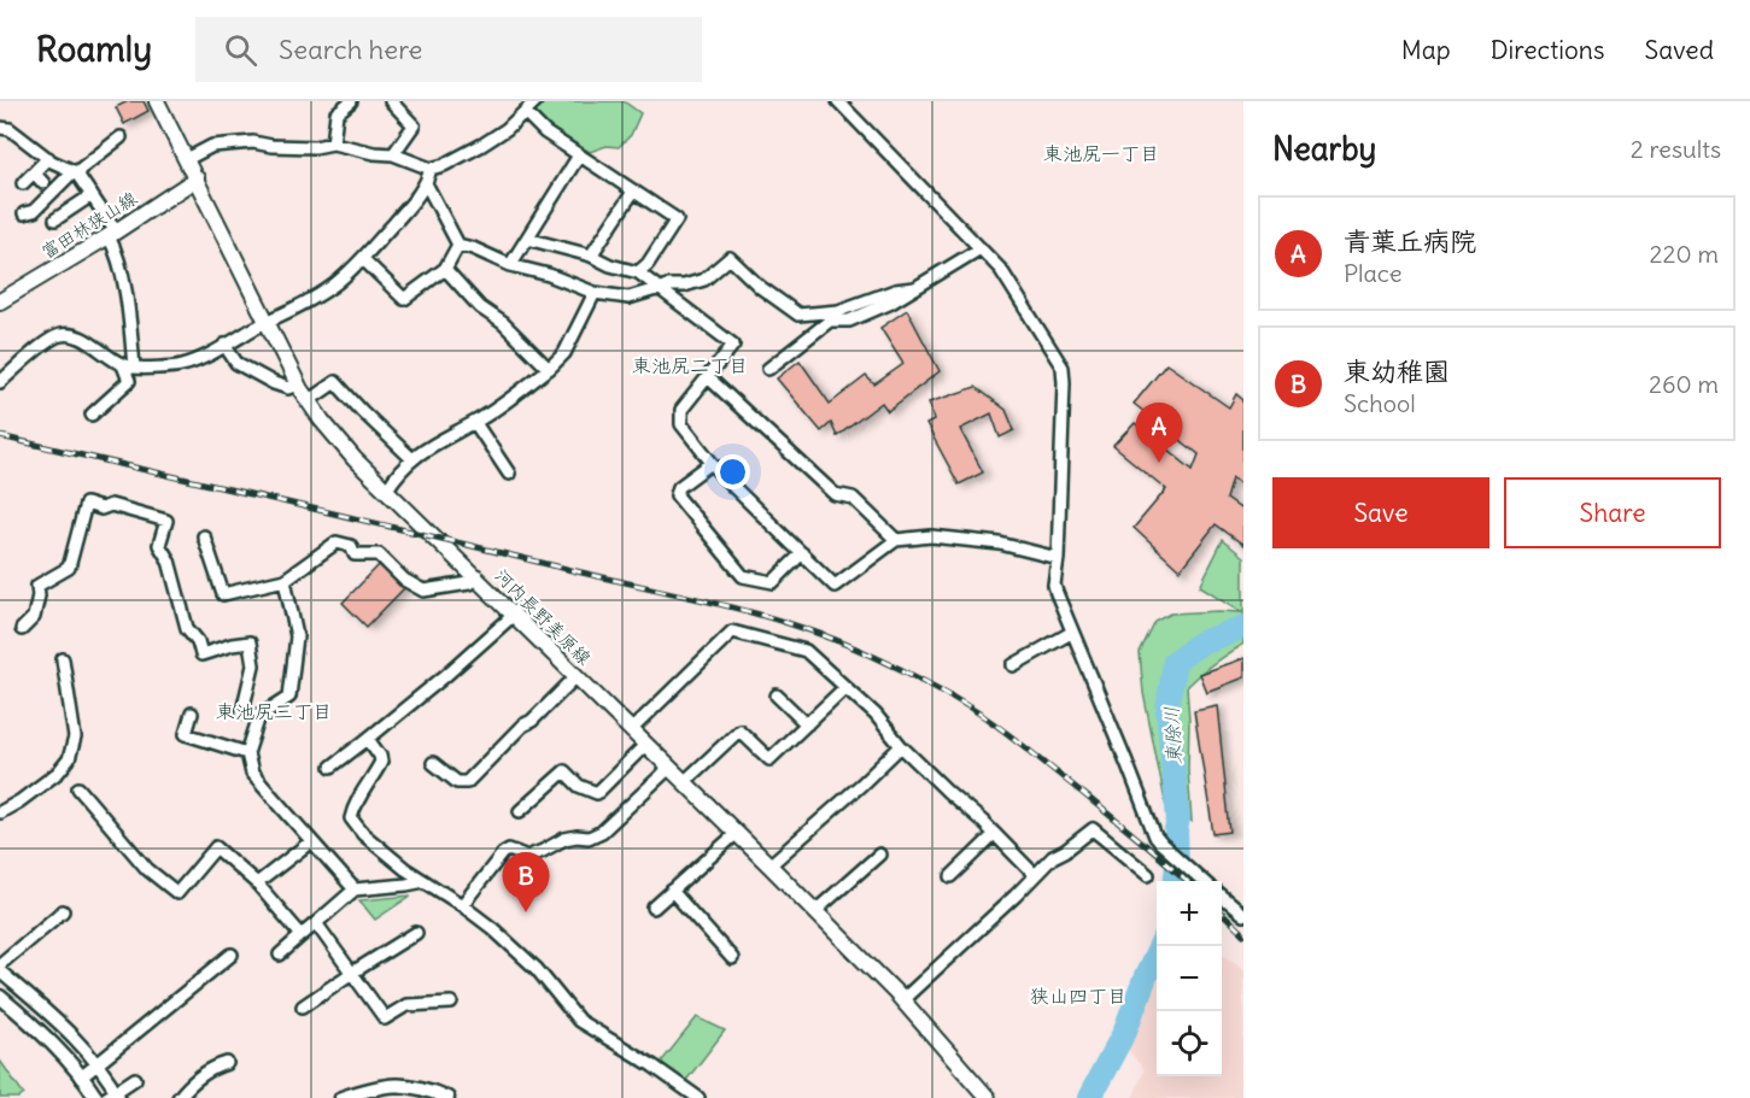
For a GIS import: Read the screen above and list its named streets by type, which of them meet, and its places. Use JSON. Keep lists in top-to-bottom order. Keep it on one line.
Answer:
{"streets":{"main road":["富田林狭山線","河内長野美原線"]},"crossings":[["富田林狭山線","河内長野美原線"]],"districts":["東池尻一丁目","東池尻二丁目","東池尻三丁目","狭山四丁目"],"water":["東除川"],"page":{"header":"Roamly","search":"Search here","nav":["Map","Directions","Saved"],"heading":["Nearby","2 results"],"list":[{"mark":"A","name":"青葉丘病院","note":"Place","value":"220 m"},{"mark":"B","name":"東幼稚園","note":"School","value":"260 m"}],"pins":["A","B"],"buttons":["Save","Share"],"map_buttons":["+","−"]}}
